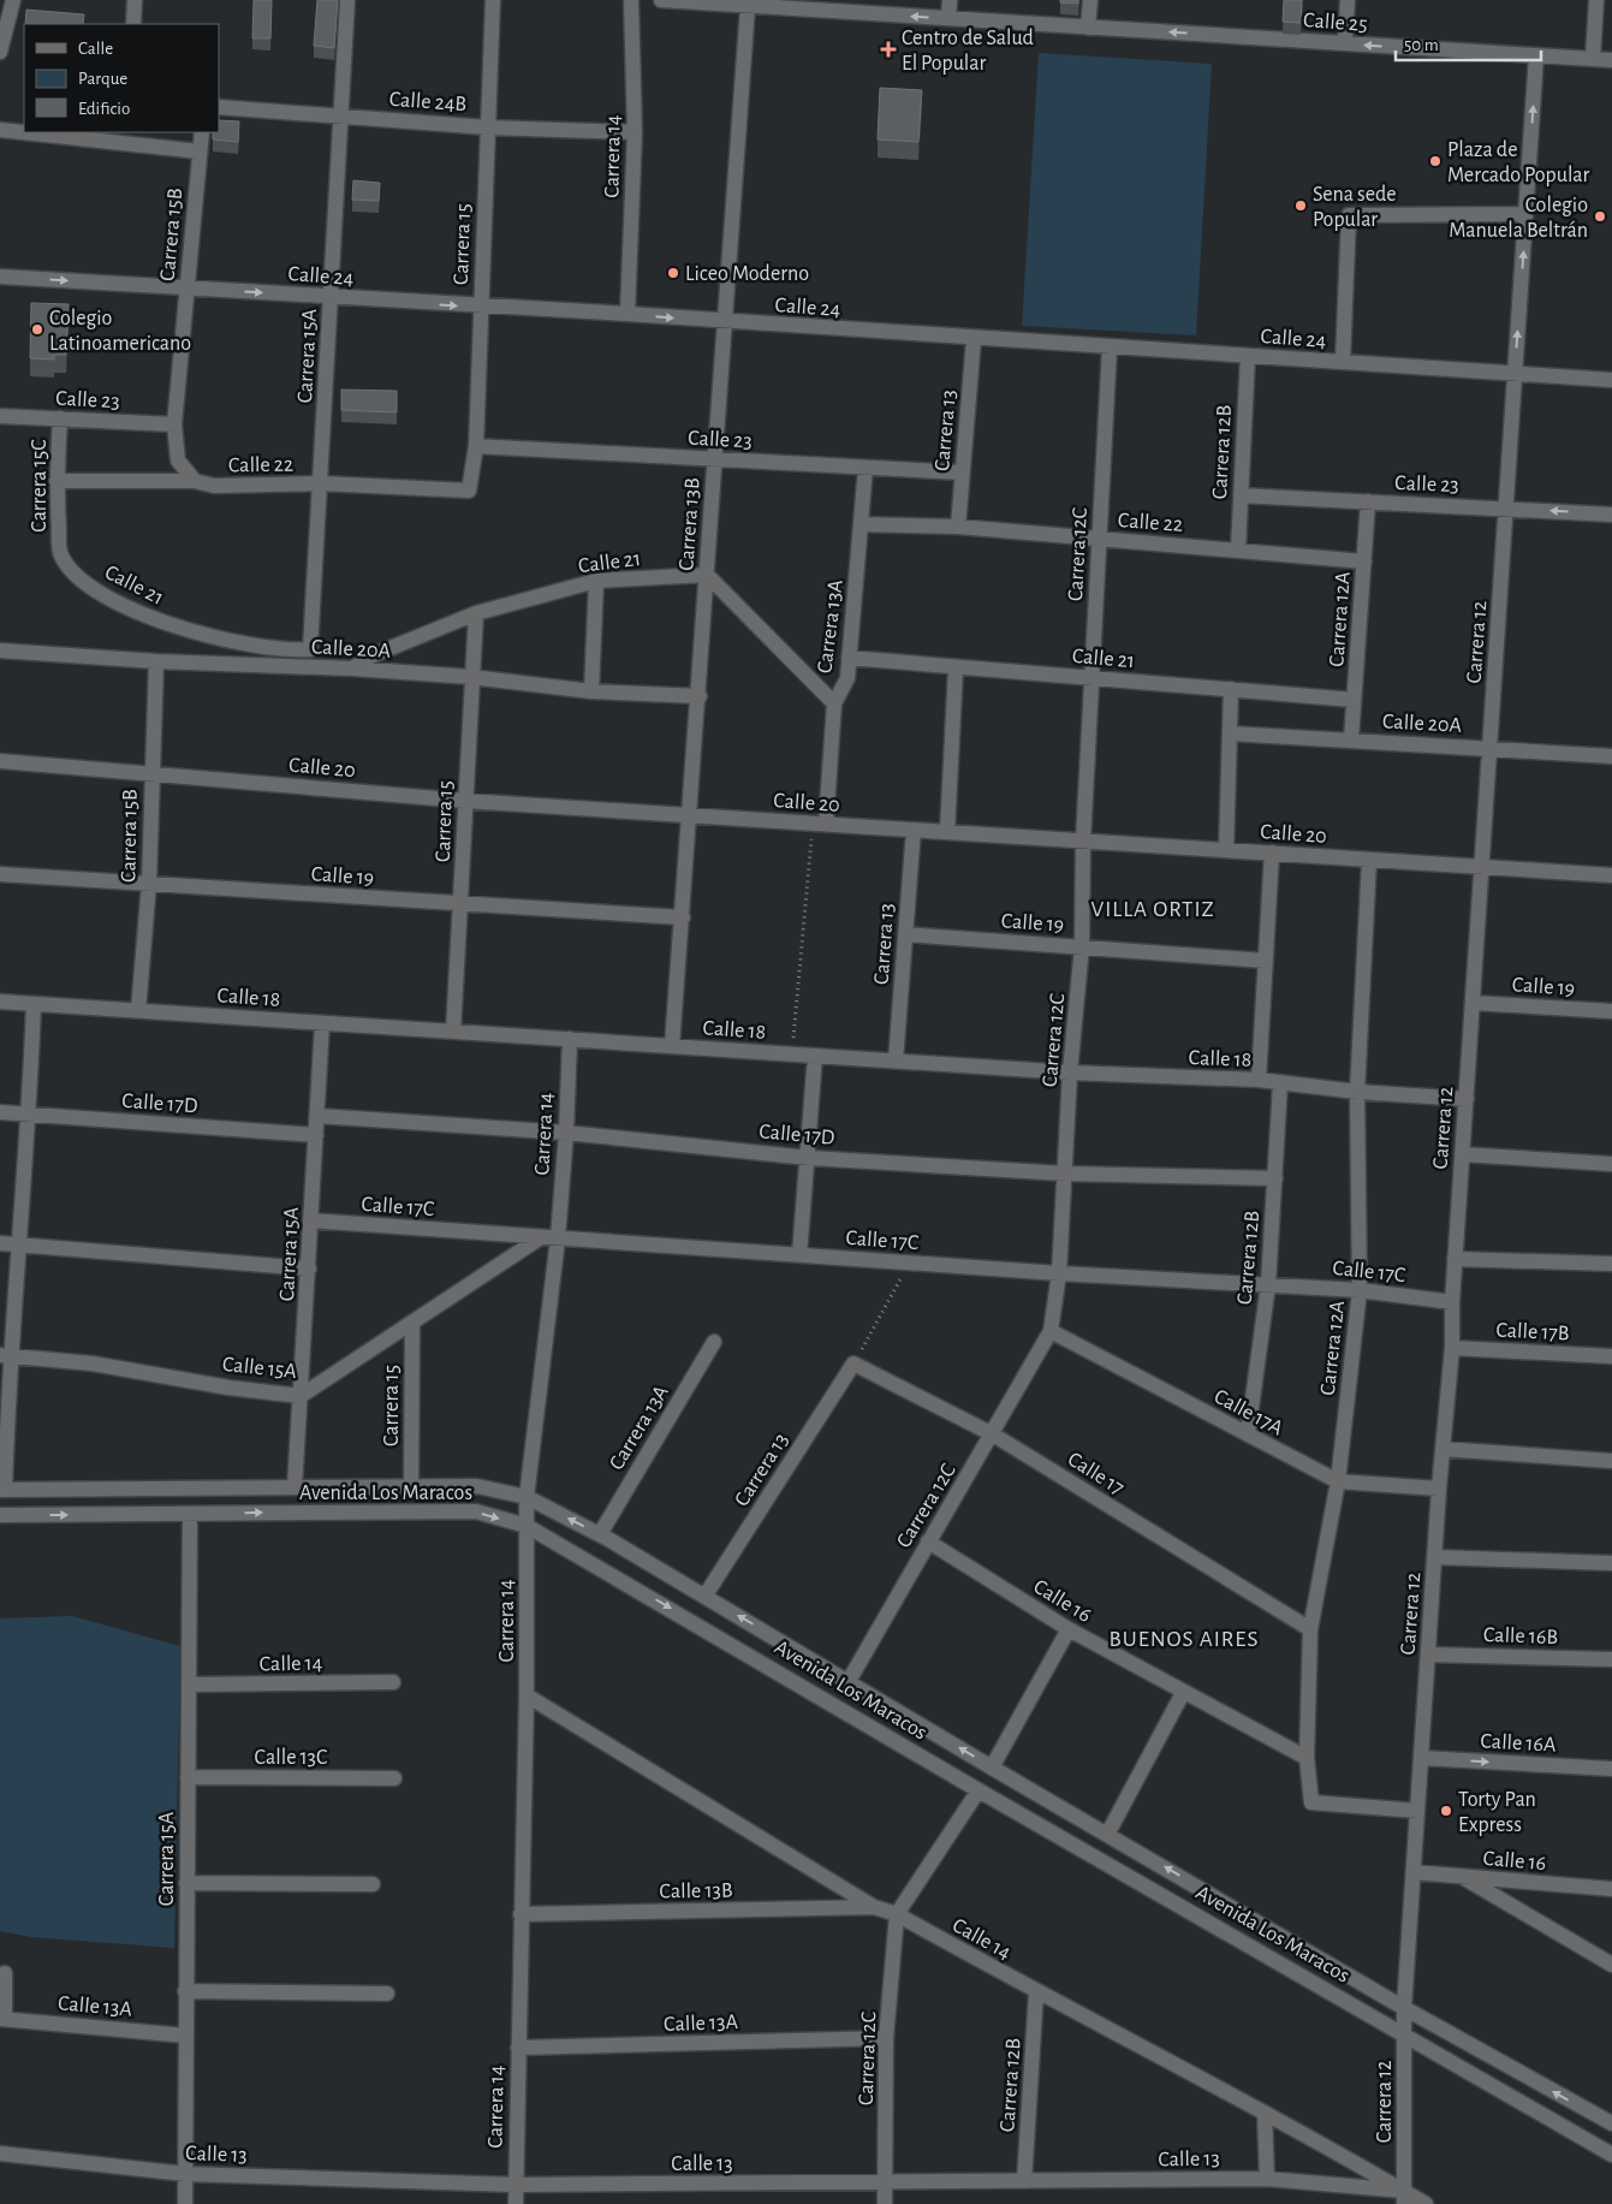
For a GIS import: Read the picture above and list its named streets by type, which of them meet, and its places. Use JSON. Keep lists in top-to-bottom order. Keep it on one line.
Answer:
{"streets":{"street":["Calle 25","Calle 24B","Carrera 14","Carrera 15B","Carrera 15","Calle 24","Carrera 15A","Calle 23","Carrera 13","Carrera 12B","Calle 22","Carrera 15C","Carrera 13B","Carrera 12C","Calle 21","Carrera 12A","Carrera 13A","Carrera 12","Calle 20A","Calle 20","Calle 19","Calle 18","Calle 17D","Calle 17C","Calle 17B","Calle 15A","Calle 17A","Calle 17","Avenida Los Maracos","Calle 16","Calle 16B","Calle 14","Calle 16A","Calle 13C","Calle 13B","Calle 13A","Calle 13"]},"crossings":[["Calle 25","Carrera 13B"],["Calle 25","Carrera 12"],["Calle 24B","Carrera 14"],["Calle 24B","Carrera 15"],["Calle 24B","Carrera 15A"],["Carrera 14","Calle 24"],["Carrera 14","Calle 18"],["Carrera 14","Calle 17D"],["Carrera 14","Calle 17C"],["Carrera 14","Avenida Los Maracos"],["Carrera 14","Calle 14"],["Carrera 14","Calle 13B"],["Carrera 14","Calle 13A"],["Carrera 14","Calle 13"],["Carrera 15B","Calle 24"],["Carrera 15B","Calle 23"],["Carrera 15B","Calle 22"],["Carrera 15B","Calle 20A"],["Carrera 15B","Calle 20"],["Carrera 15B","Calle 19"],["Carrera 15B","Calle 18"],["Carrera 15","Calle 24"],["Carrera 15","Calle 23"],["Carrera 15","Calle 22"],["Carrera 15","Calle 21"],["Carrera 15","Calle 20A"],["Carrera 15","Calle 20"],["Carrera 15","Calle 19"],["Carrera 15","Calle 18"],["Carrera 15","Calle 15A"],["Carrera 15","Avenida Los Maracos"],["Calle 24","Carrera 15A"],["Calle 24","Carrera 13"],["Calle 24","Carrera 12B"],["Calle 24","Carrera 13B"],["Calle 24","Carrera 12C"],["Calle 24","Carrera 12"],["Carrera 15A","Calle 22"],["Carrera 15A","Calle 21"],["Carrera 15A","Calle 18"],["Carrera 15A","Calle 17D"],["Carrera 15A","Calle 17C"],["Carrera 15A","Calle 15A"],["Carrera 15A","Avenida Los Maracos"],["Carrera 15A","Calle 14"],["Carrera 15A","Calle 13C"],["Carrera 15A","Calle 13A"],["Carrera 15A","Calle 13"],["Calle 23","Carrera 13"],["Calle 23","Carrera 12B"],["Calle 23","Carrera 15C"],["Calle 23","Carrera 13B"],["Calle 23","Carrera 12A"],["Calle 23","Carrera 13A"],["Calle 23","Carrera 12"],["Carrera 13","Calle 22"],["Carrera 13","Calle 20"],["Carrera 13","Calle 19"],["Carrera 13","Calle 18"],["Carrera 13","Calle 17"],["Carrera 13","Avenida Los Maracos"],["Carrera 12B","Calle 22"],["Carrera 12B","Calle 18"],["Carrera 12B","Calle 17D"],["Carrera 12B","Calle 17C"],["Carrera 12B","Calle 17A"],["Carrera 12B","Calle 14"],["Carrera 12B","Calle 13"],["Calle 22","Carrera 15C"],["Calle 22","Carrera 12C"],["Calle 22","Carrera 12A"],["Calle 22","Carrera 13A"],["Carrera 15C","Calle 21"],["Carrera 13B","Calle 21"],["Carrera 13B","Calle 20A"],["Carrera 13B","Calle 20"],["Carrera 13B","Calle 19"],["Carrera 13B","Calle 18"],["Carrera 12C","Calle 21"],["Carrera 12C","Calle 20"],["Carrera 12C","Calle 19"],["Carrera 12C","Calle 18"],["Carrera 12C","Calle 17D"],["Carrera 12C","Calle 17C"],["Carrera 12C","Calle 17A"],["Carrera 12C","Calle 17"],["Carrera 12C","Avenida Los Maracos"],["Carrera 12C","Calle 16"],["Carrera 12C","Calle 14"],["Carrera 12C","Calle 13A"],["Carrera 12C","Calle 13"],["Calle 21","Carrera 12A"],["Calle 21","Carrera 13A"],["Calle 21","Calle 20A"],["Carrera 12A","Carrera 12"],["Carrera 12A","Calle 20A"],["Carrera 12A","Calle 20"],["Carrera 12A","Calle 18"],["Carrera 12A","Calle 17C"],["Carrera 12A","Calle 17A"],["Carrera 12A","Calle 17"],["Carrera 12A","Calle 16"],["Carrera 13A","Calle 20"],["Carrera 13A","Avenida Los Maracos"],["Carrera 12","Calle 20A"],["Carrera 12","Calle 20"],["Carrera 12","Calle 19"],["Carrera 12","Calle 18"],["Carrera 12","Calle 17C"],["Carrera 12","Calle 17B"],["Carrera 12","Calle 17A"],["Carrera 12","Avenida Los Maracos"],["Carrera 12","Calle 16"],["Carrera 12","Calle 16B"],["Carrera 12","Calle 14"],["Carrera 12","Calle 16A"],["Carrera 12","Calle 13"],["Calle 17C","Calle 15A"],["Calle 14","Calle 13B"],["Calle 14","Calle 13"]],"one_way":["Calle 25","Calle 24","Calle 16A"],"districts":["VILLA ORTIZ","BUENOS AIRES"],"places":{"health":["Centro de Salud El Popular"],"other":["Plaza de Mercado Popular","Sena sede Popular","Colegio Manuela Beltrán","Liceo Moderno","Colegio Latinoamericano","Torty Pan Express"]},"legend":["Calle","Parque","Edificio"],"scale_bar":"50 m"}
